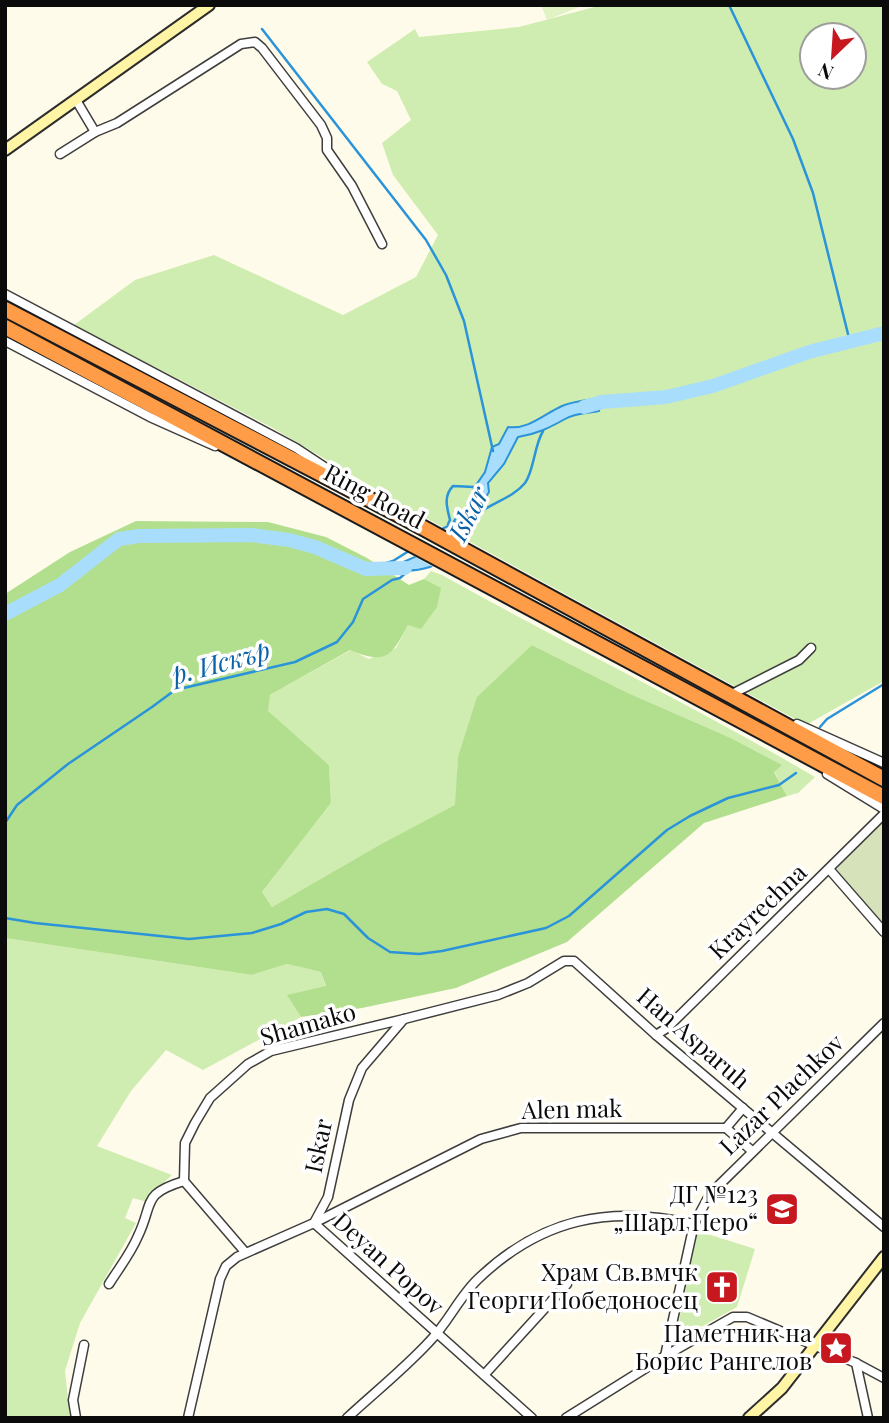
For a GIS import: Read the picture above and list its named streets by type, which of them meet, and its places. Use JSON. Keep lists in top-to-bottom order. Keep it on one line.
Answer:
{"streets":{"highway":["Ring Road"],"street":["Krayrechna","Shamako","Han Asparuh","Lazar Plachkov","Alen mak","Iskar","Deyan Popov"]},"crossings":[["Ring Road","Krayrechna"],["Krayrechna","Han Asparuh"],["Shamako","Han Asparuh"],["Shamako","Iskar"],["Han Asparuh","Lazar Plachkov"],["Han Asparuh","Iskar"],["Alen mak","Iskar"],["Alen mak","Deyan Popov"],["Iskar","Deyan Popov"]],"water":["Iskar","р. Искър"],"places":{"school or university":["ДГ №123 „Шарл Перо“"],"church":["Храм Св.вмчк Георги Победоносец"],"place":["Паметник на Борис Рангелов"]},"north":"bottom left"}
